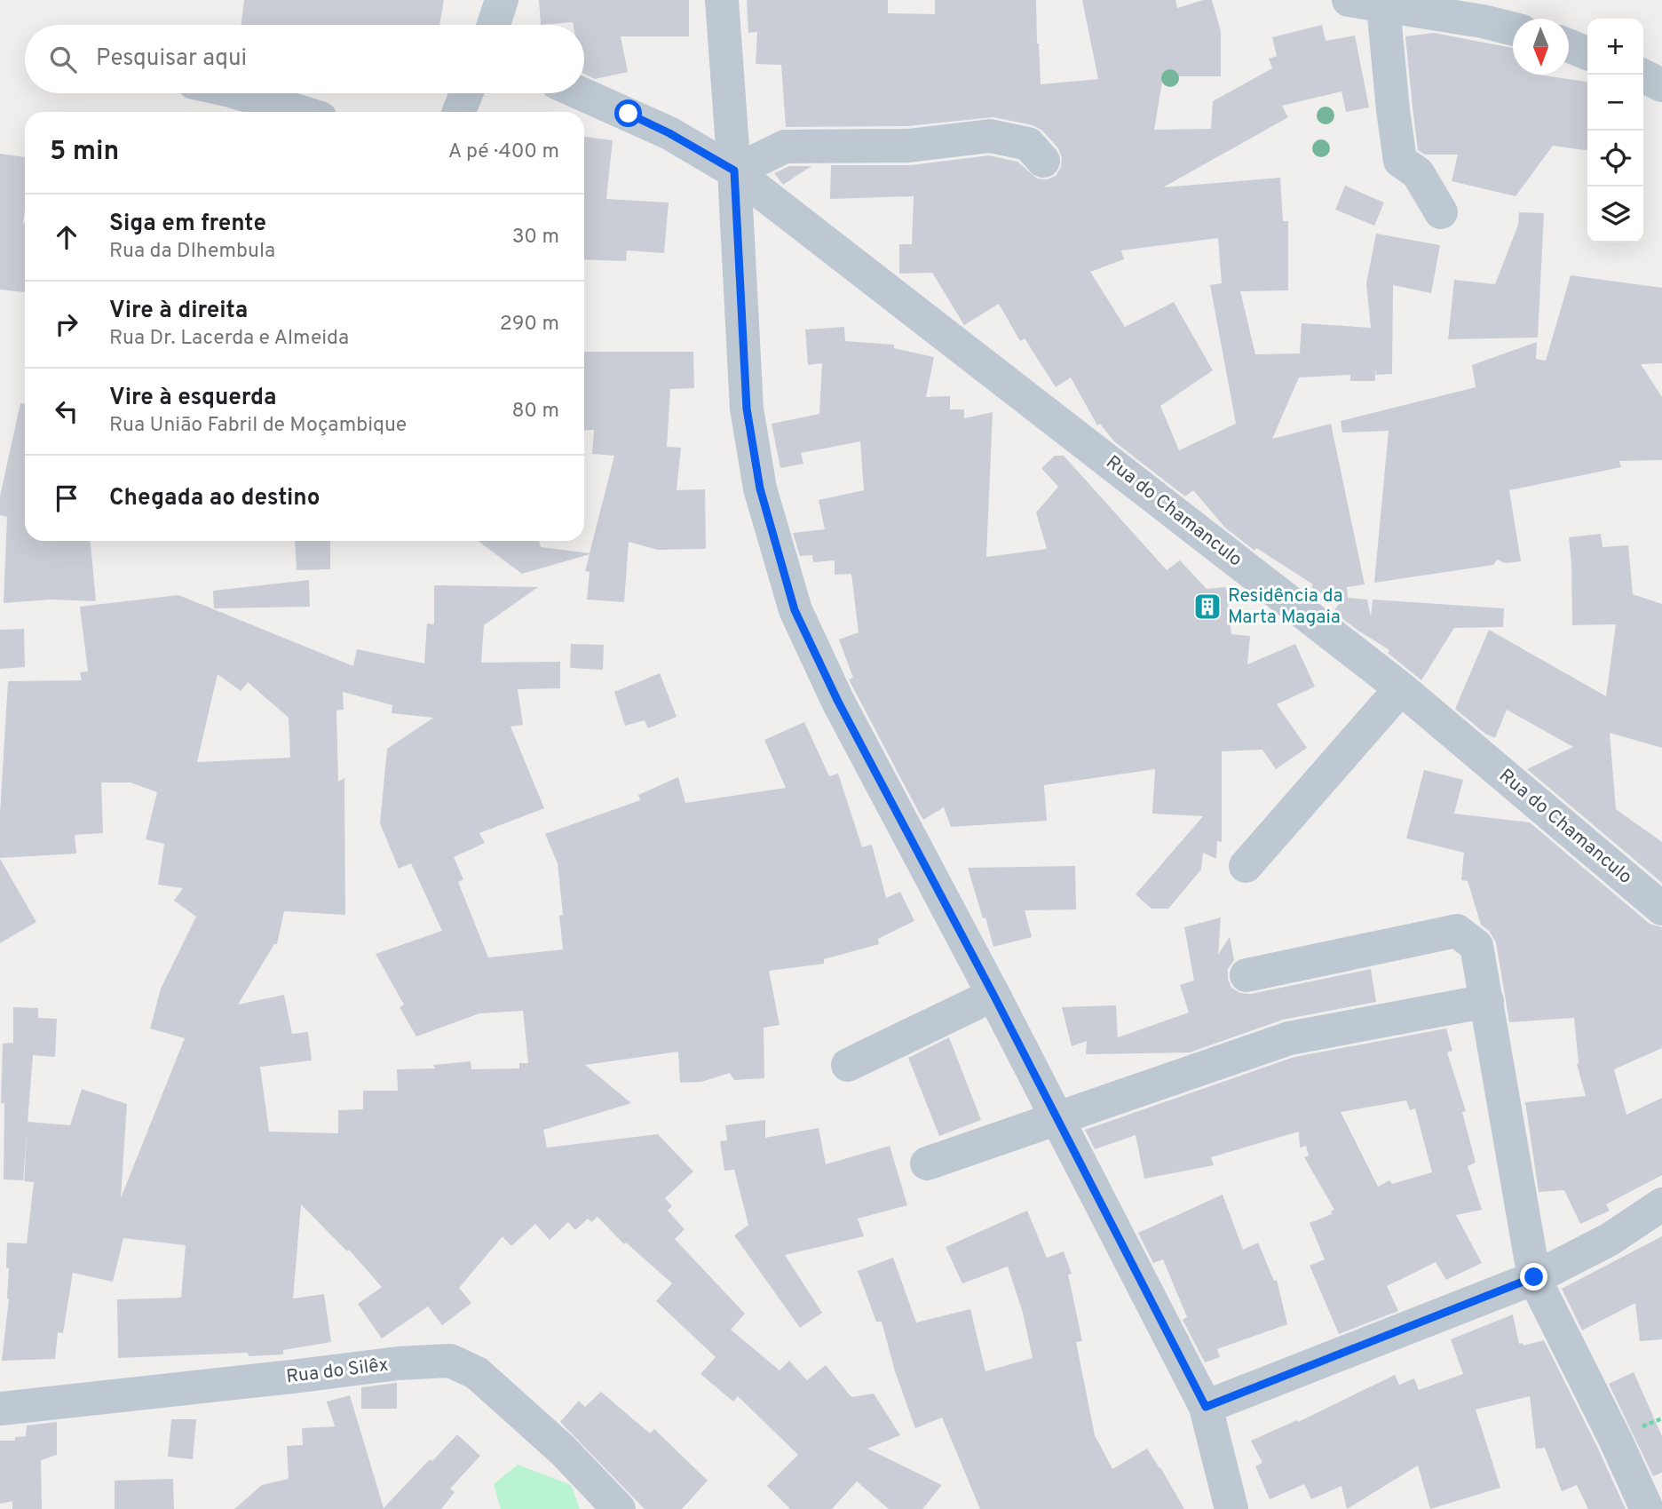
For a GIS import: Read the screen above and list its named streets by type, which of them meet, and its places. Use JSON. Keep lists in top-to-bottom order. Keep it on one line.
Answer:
{"streets":{"street":["Rua do Chamanculo","Rua do Silêx"]},"places":{"building":["Residência da Marta Magaia"]},"north":"bottom","page":{"map_buttons":["+","−"],"search":"Pesquisar aqui","heading":["5 min","A pé · 400 m"],"list":[["Siga em frente","Rua da Dlhembula","30 m"],["Vire à direita","Rua Dr. Lacerda e Almeida","290 m"],["Vire à esquerda","Rua União Fabril de Moçambique","80 m"],"Chegada ao destino"]}}
